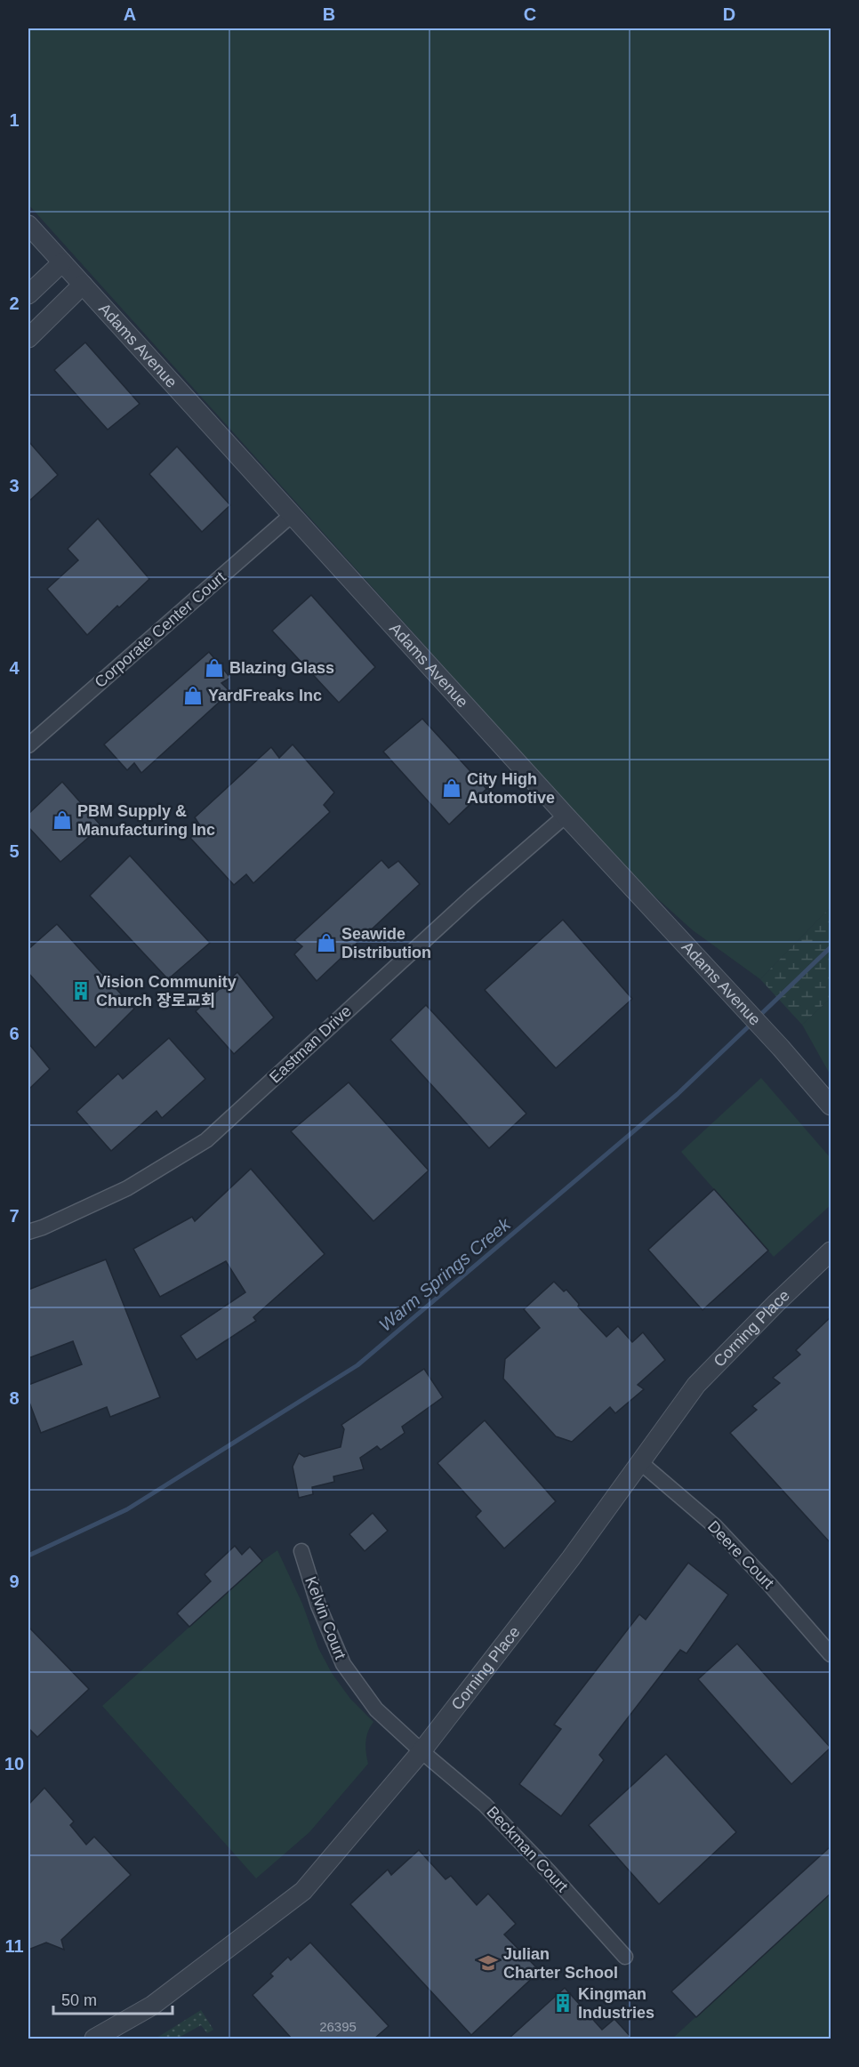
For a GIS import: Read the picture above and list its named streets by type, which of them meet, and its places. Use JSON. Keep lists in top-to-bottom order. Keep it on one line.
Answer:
{"streets":{"street":["Adams Avenue","Corporate Center Court","Eastman Drive","Corning Place","Deere Court","Kelvin Court","Beckman Court"]},"crossings":[["Adams Avenue","Corporate Center Court"],["Adams Avenue","Eastman Drive"],["Corning Place","Deere Court"],["Corning Place","Kelvin Court"],["Corning Place","Beckman Court"],["Kelvin Court","Beckman Court"]],"water":["Warm Springs Creek"],"places":{"shop":["Blazing Glass","YardFreaks Inc","City High Automotive","PBM Supply & Manufacturing Inc","Seawide Distribution"],"building":["Vision Community Church 장로교회","Kingman Industries"],"school or university":["Julian Charter School"]},"house_numbers":["26395"],"scale_bar":"50 m","grid":{"columns":["A","B","C","D"],"rows":["1","2","3","4","5","6","7","8","9","10","11"]}}
